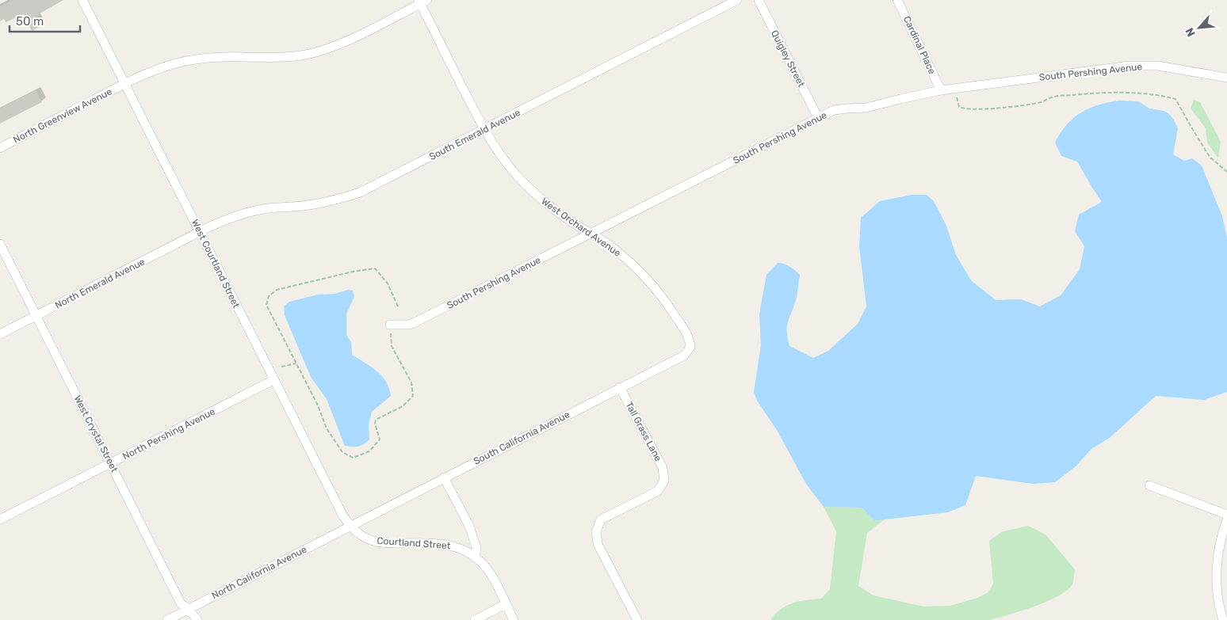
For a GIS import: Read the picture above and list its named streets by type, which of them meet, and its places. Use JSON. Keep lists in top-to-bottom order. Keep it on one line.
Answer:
{"streets":{"street":["Cardinal Place","Quigley Street","South Pershing Avenue","North Greenview Avenue","South Emerald Avenue","West Orchard Avenue","West Courtland Street","North Emerald Avenue","Tall Grass Lane","West Crystal Street","North Pershing Avenue","South California Avenue","Courtland Street","North California Avenue"]},"crossings":[["Cardinal Place","South Pershing Avenue"],["Quigley Street","South Pershing Avenue"],["South Pershing Avenue","West Orchard Avenue"],["North Greenview Avenue","West Orchard Avenue"],["North Greenview Avenue","West Courtland Street"],["South Emerald Avenue","West Orchard Avenue"],["South Emerald Avenue","West Courtland Street"],["South Emerald Avenue","North Emerald Avenue"],["West Orchard Avenue","South California Avenue"],["West Courtland Street","North Emerald Avenue"],["West Courtland Street","North Pershing Avenue"],["West Courtland Street","South California Avenue"],["West Courtland Street","Courtland Street"],["West Courtland Street","North California Avenue"],["North Emerald Avenue","West Crystal Street"],["Tall Grass Lane","South California Avenue"],["West Crystal Street","North Pershing Avenue"],["West Crystal Street","North California Avenue"],["South California Avenue","Courtland Street"],["South California Avenue","North California Avenue"],["Courtland Street","North California Avenue"]],"scale_bar":"50 m","north":"bottom left"}
